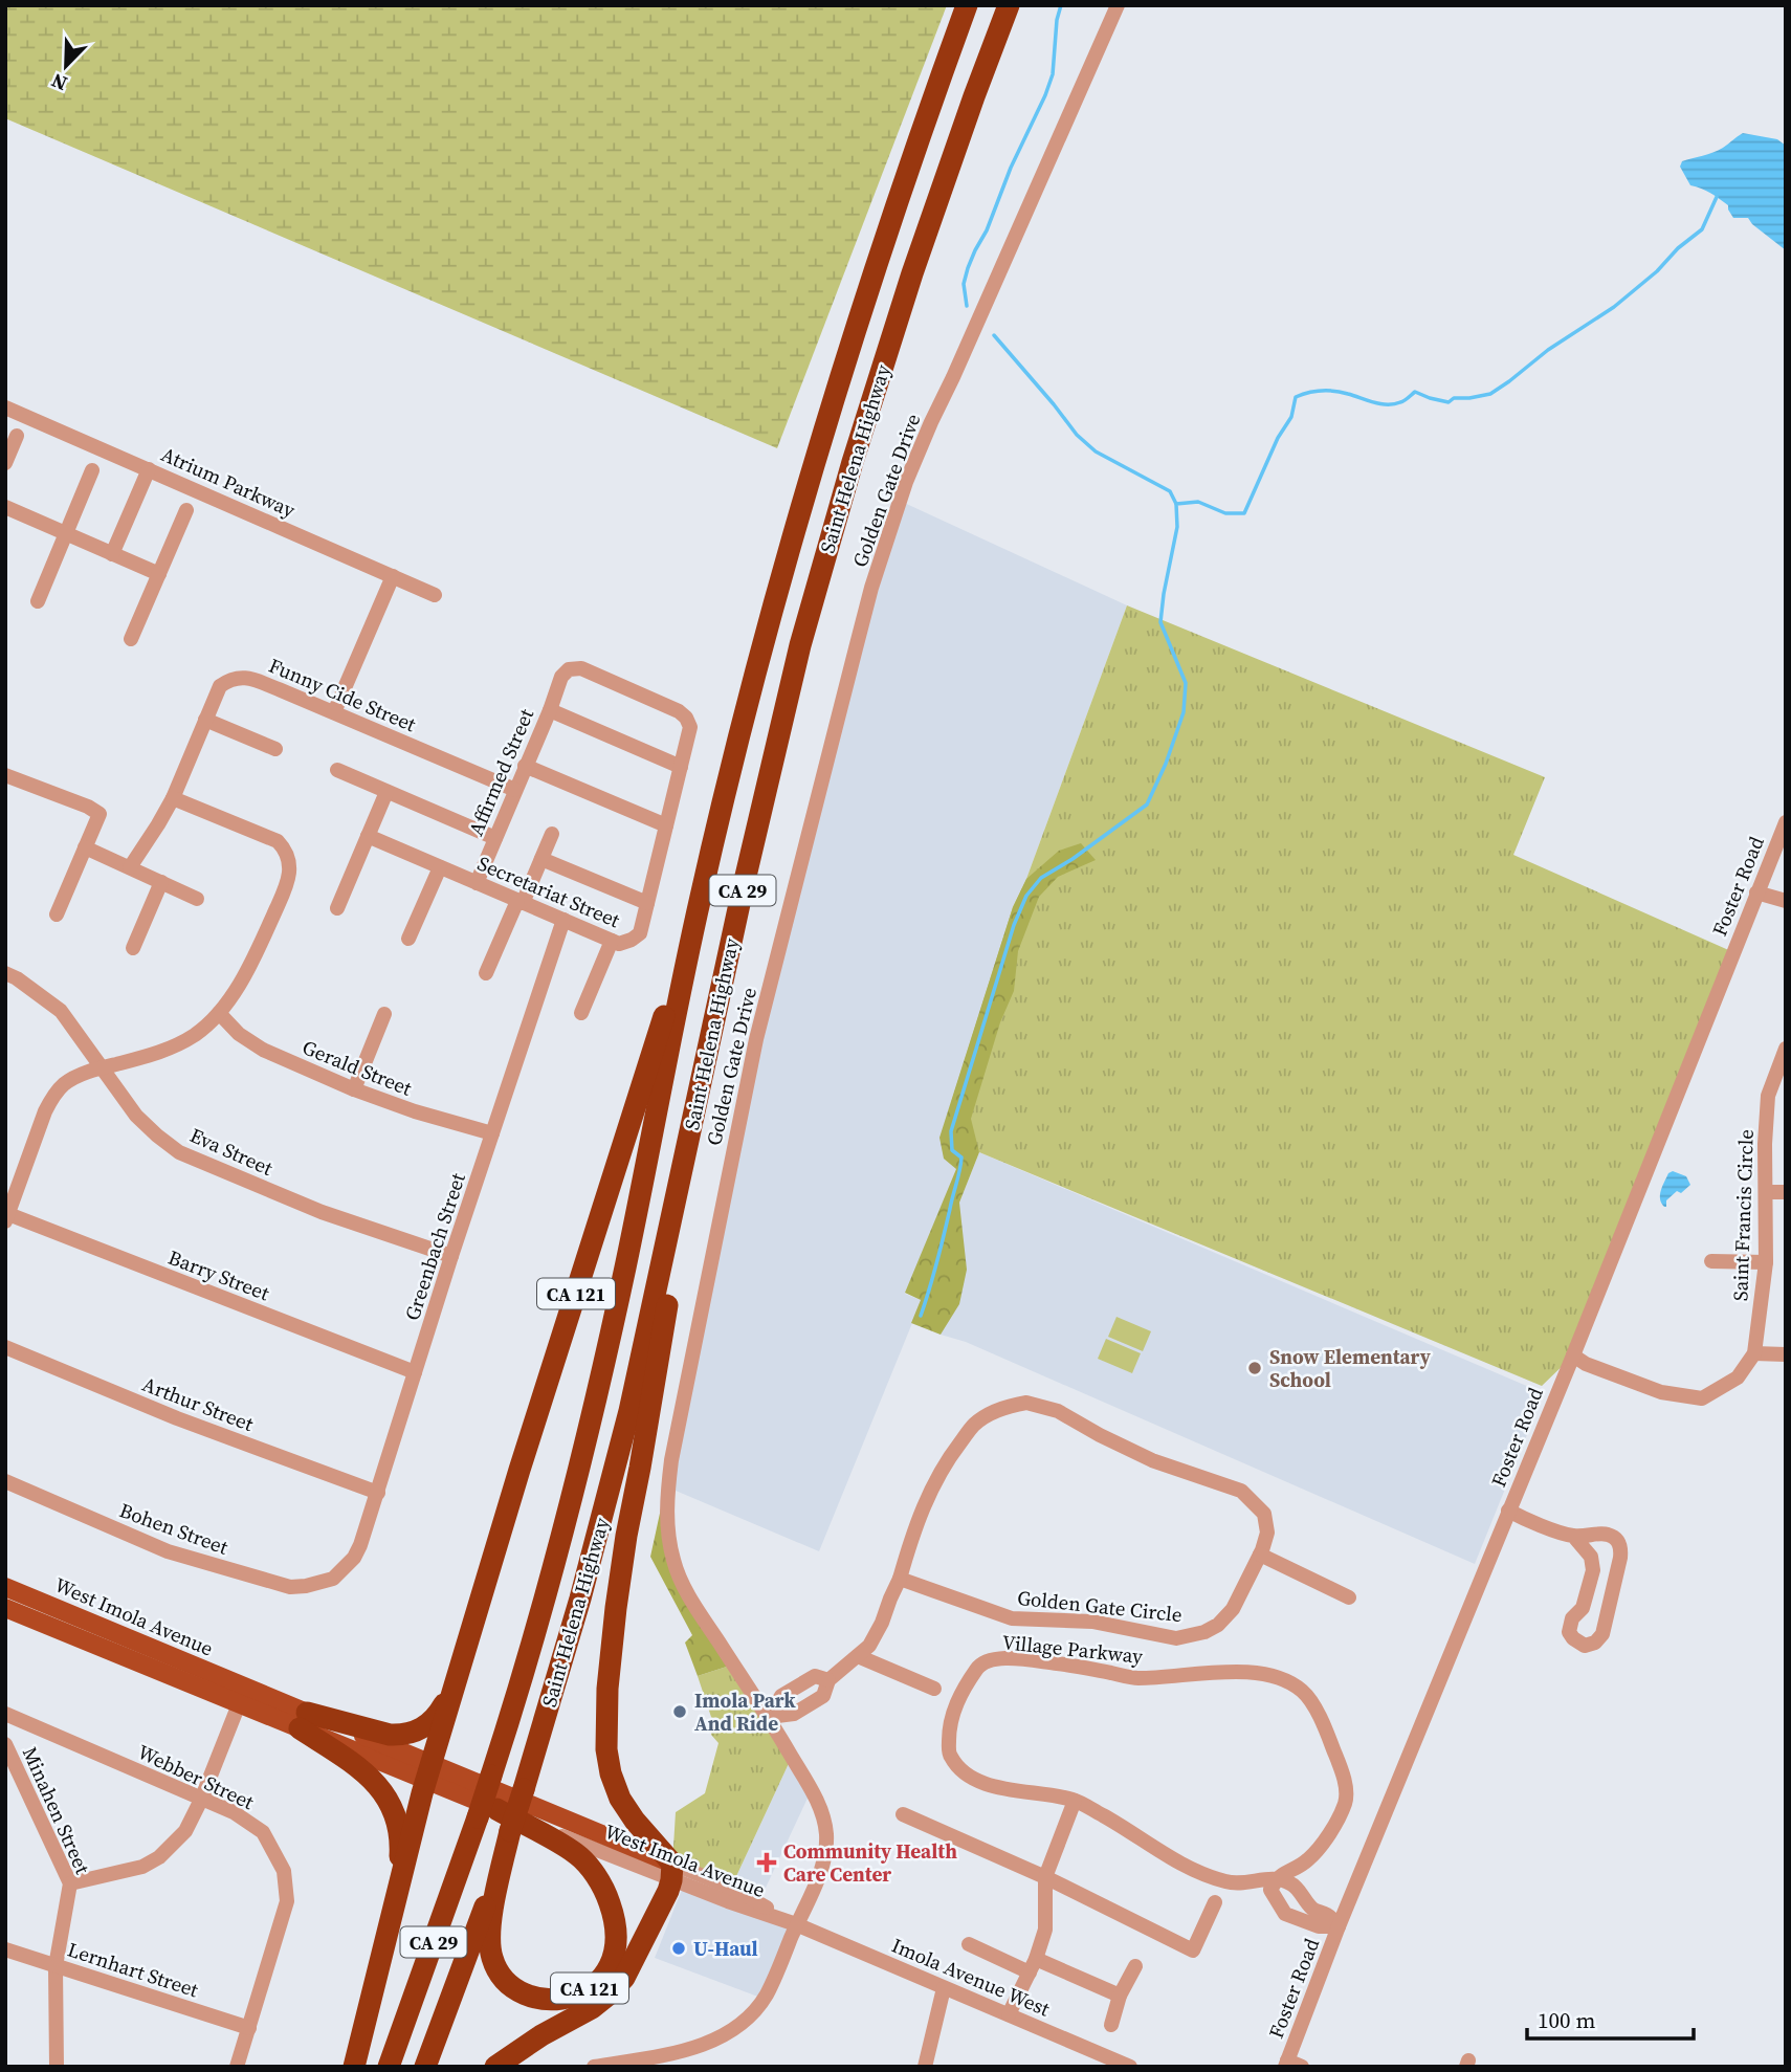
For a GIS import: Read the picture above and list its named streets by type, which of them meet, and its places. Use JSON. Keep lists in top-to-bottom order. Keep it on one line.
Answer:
{"streets":{"highway":["Saint Helena Highway","CA 29","CA 121"],"main road":["West Imola Avenue"],"street":["Atrium Parkway","Golden Gate Drive","Funny Cide Street","Affirmed Street","Foster Road","Secretariat Street","Gerald Street","Eva Street","Saint Francis Circle","Greenbach Street","Barry Street","Arthur Street","Bohen Street","Golden Gate Circle","Village Parkway","Webber Street","Minahen Street","Lernhart Street","Imola Avenue West"]},"crossings":[["Saint Helena Highway","CA 121"],["Saint Helena Highway","West Imola Avenue"],["Golden Gate Drive","Golden Gate Circle"],["Golden Gate Drive","West Imola Avenue"],["Golden Gate Drive","Imola Avenue West"],["Funny Cide Street","Affirmed Street"],["Affirmed Street","Secretariat Street"],["Secretariat Street","Greenbach Street"],["Gerald Street","Greenbach Street"],["Eva Street","Greenbach Street"],["Greenbach Street","Barry Street"],["Greenbach Street","Arthur Street"],["Greenbach Street","Bohen Street"],["CA 121","West Imola Avenue"],["West Imola Avenue","Imola Avenue West"],["Webber Street","Lernhart Street"],["Minahen Street","Lernhart Street"]],"places":{"other":["Snow Elementary School","Imola Park And Ride","U-Haul"],"health":["Community Health Care Center"]},"scale_bar":"100 m","north":"bottom left"}
